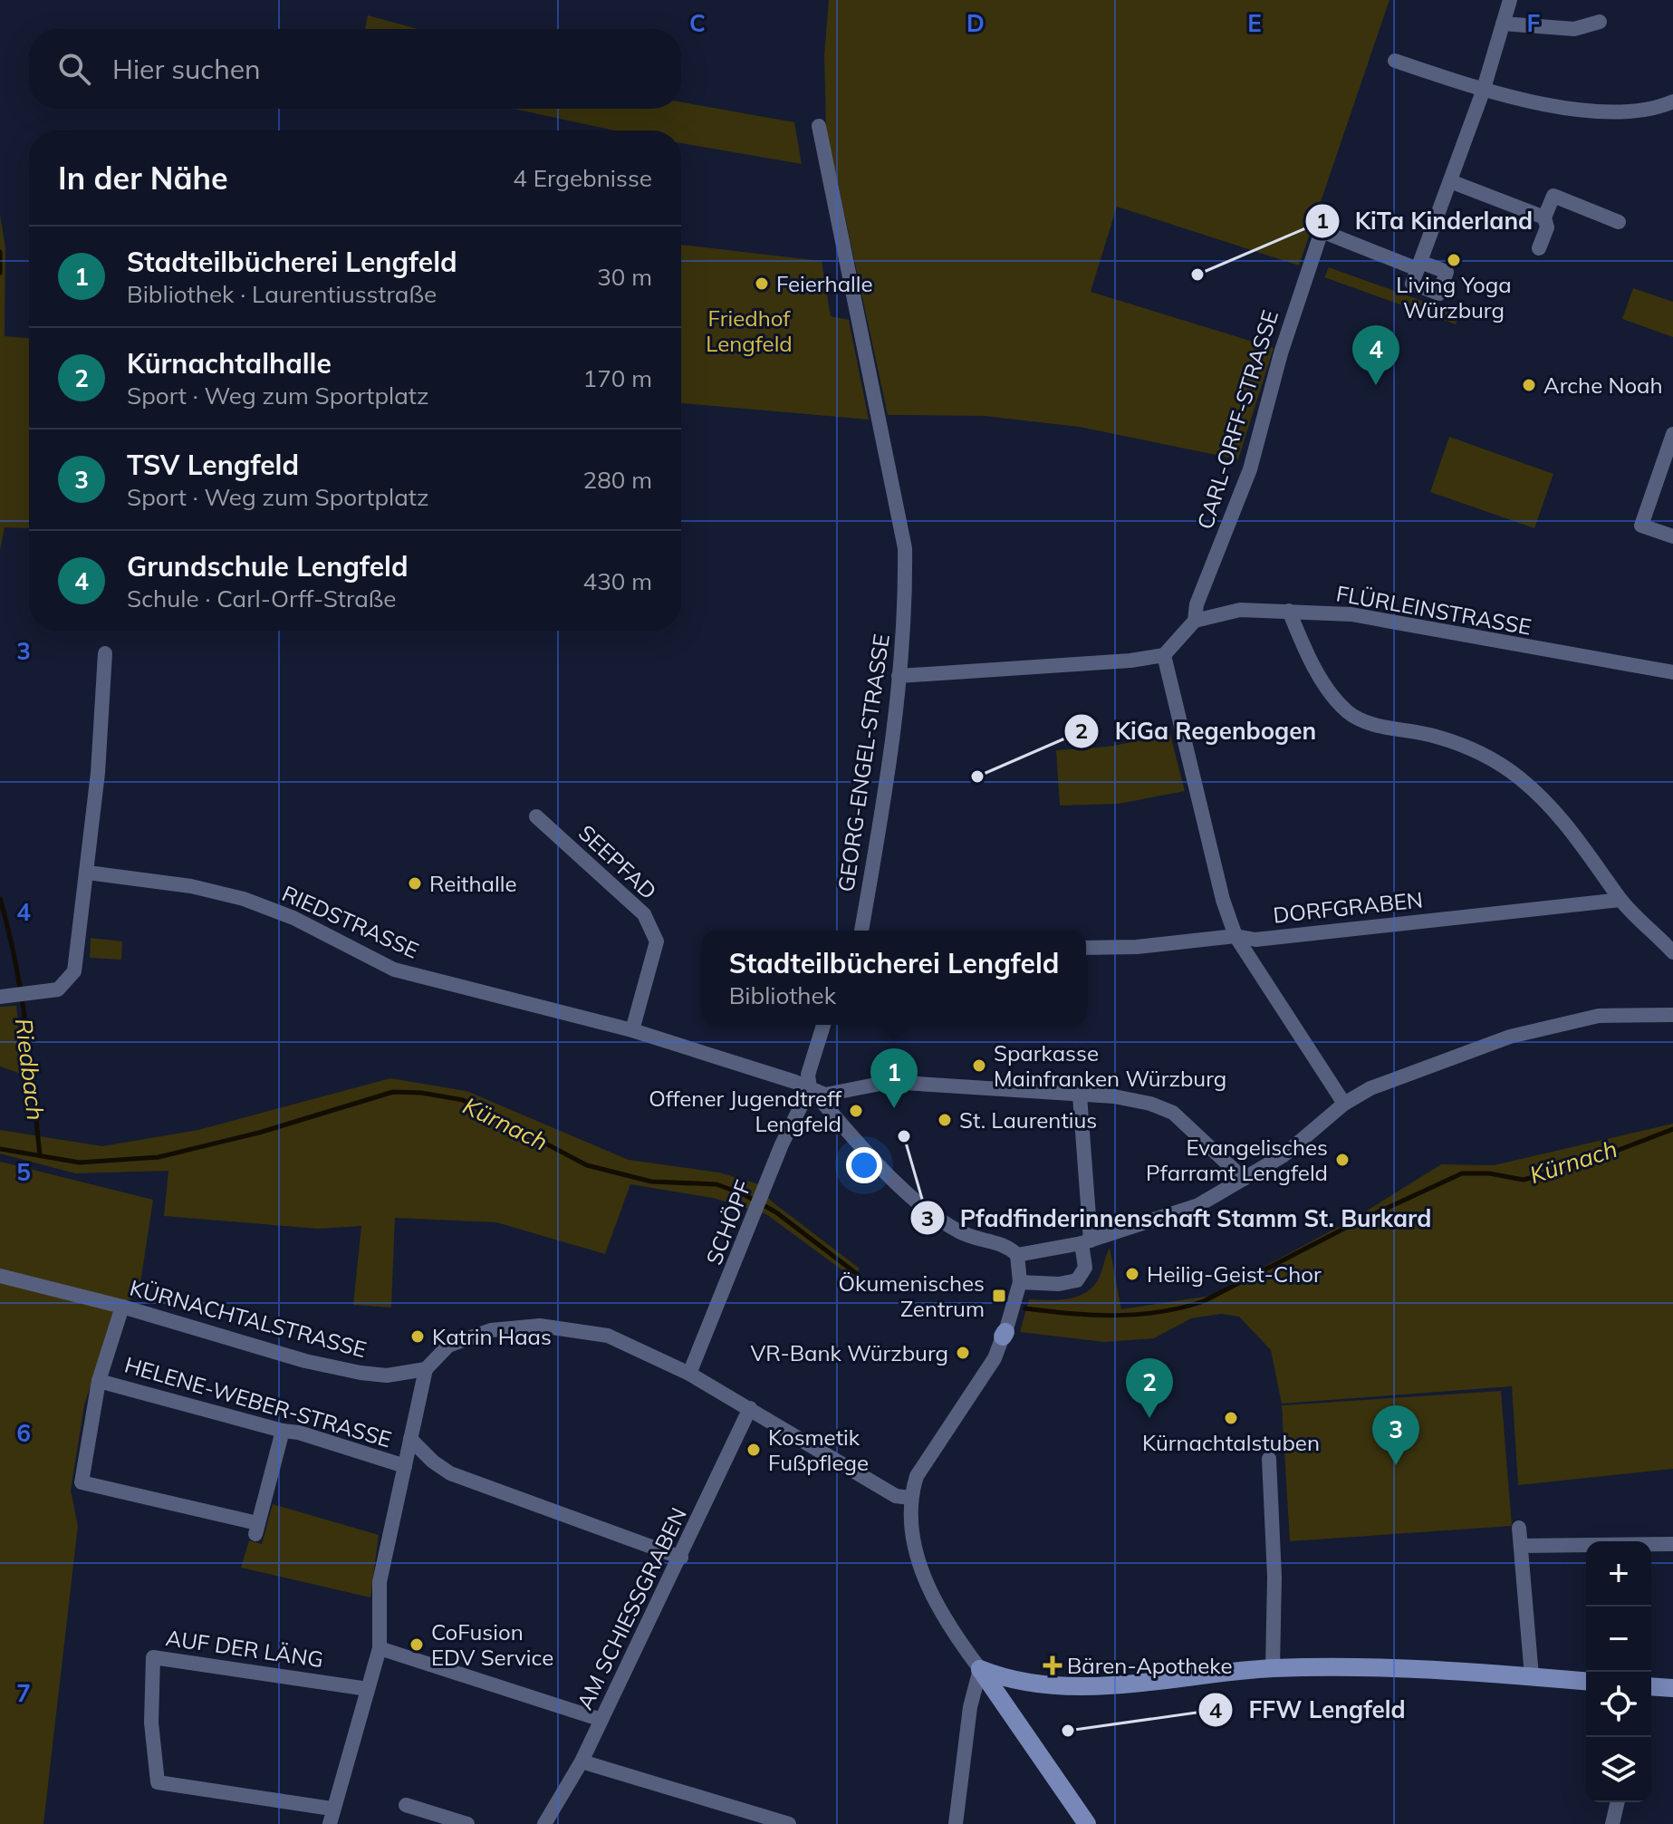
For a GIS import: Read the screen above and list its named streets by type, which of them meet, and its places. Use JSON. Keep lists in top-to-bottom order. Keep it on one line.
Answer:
{"streets":{"street":["CARL-ORFF-STRASSE","FLÜRLEINSTRASSE","GEORG-ENGEL-STRASSE","SEEPFAD","DORFGRABEN","RIEDSTRASSE","SCHÖPF","KÜRNACHTALSTRASSE","HELENE-WEBER-STRASSE","AM SCHIESSGRABEN","AUF DER LÄNG"]},"crossings":[["CARL-ORFF-STRASSE","FLÜRLEINSTRASSE"],["SEEPFAD","RIEDSTRASSE"],["RIEDSTRASSE","SCHÖPF"]],"water":["Riedbach","Kürnach"],"parks":["Friedhof Lengfeld"],"places":{"other":["Living Yoga Würzburg","KiTa Kinderland","Feierhalle","Arche Noah","KiGa Regenbogen","Reithalle","Sparkasse Mainfranken Würzburg","Offener Jugendtreff Lengfeld","St. Laurentius","Pfadfinderinnenschaft Stamm St. Burkard","Evangelisches Pfarramt Lengfeld","Heilig-Geist-Chor","Katrin Haas","VR-Bank Würzburg","Kürnachtalstuben","Kosmetik Fußpflege","CoFusion EDV Service","FFW Lengfeld"],"transit":["Ökumenisches Zentrum"],"health":["Bären-Apotheke"]},"page":{"search":"Hier suchen","heading":["In der Nähe","4 Ergebnisse"],"list":[{"mark":"1","name":"Stadteilbücherei Lengfeld","note":"Bibliothek · Laurentiusstraße","value":"30 m"},{"mark":"2","name":"Kürnachtalhalle","note":"Sport · Weg zum Sportplatz","value":"170 m"},{"mark":"3","name":"TSV Lengfeld","note":"Sport · Weg zum Sportplatz","value":"280 m"},{"mark":"4","name":"Grundschule Lengfeld","note":"Schule · Carl-Orff-Straße","value":"430 m"}],"pins":["4","1","2","3"],"popup":["Stadteilbücherei Lengfeld","Bibliothek"],"map_buttons":["+","−"]},"grid":{"columns":["C","D","E","F"],"rows":["3","4","5","6","7"]}}
